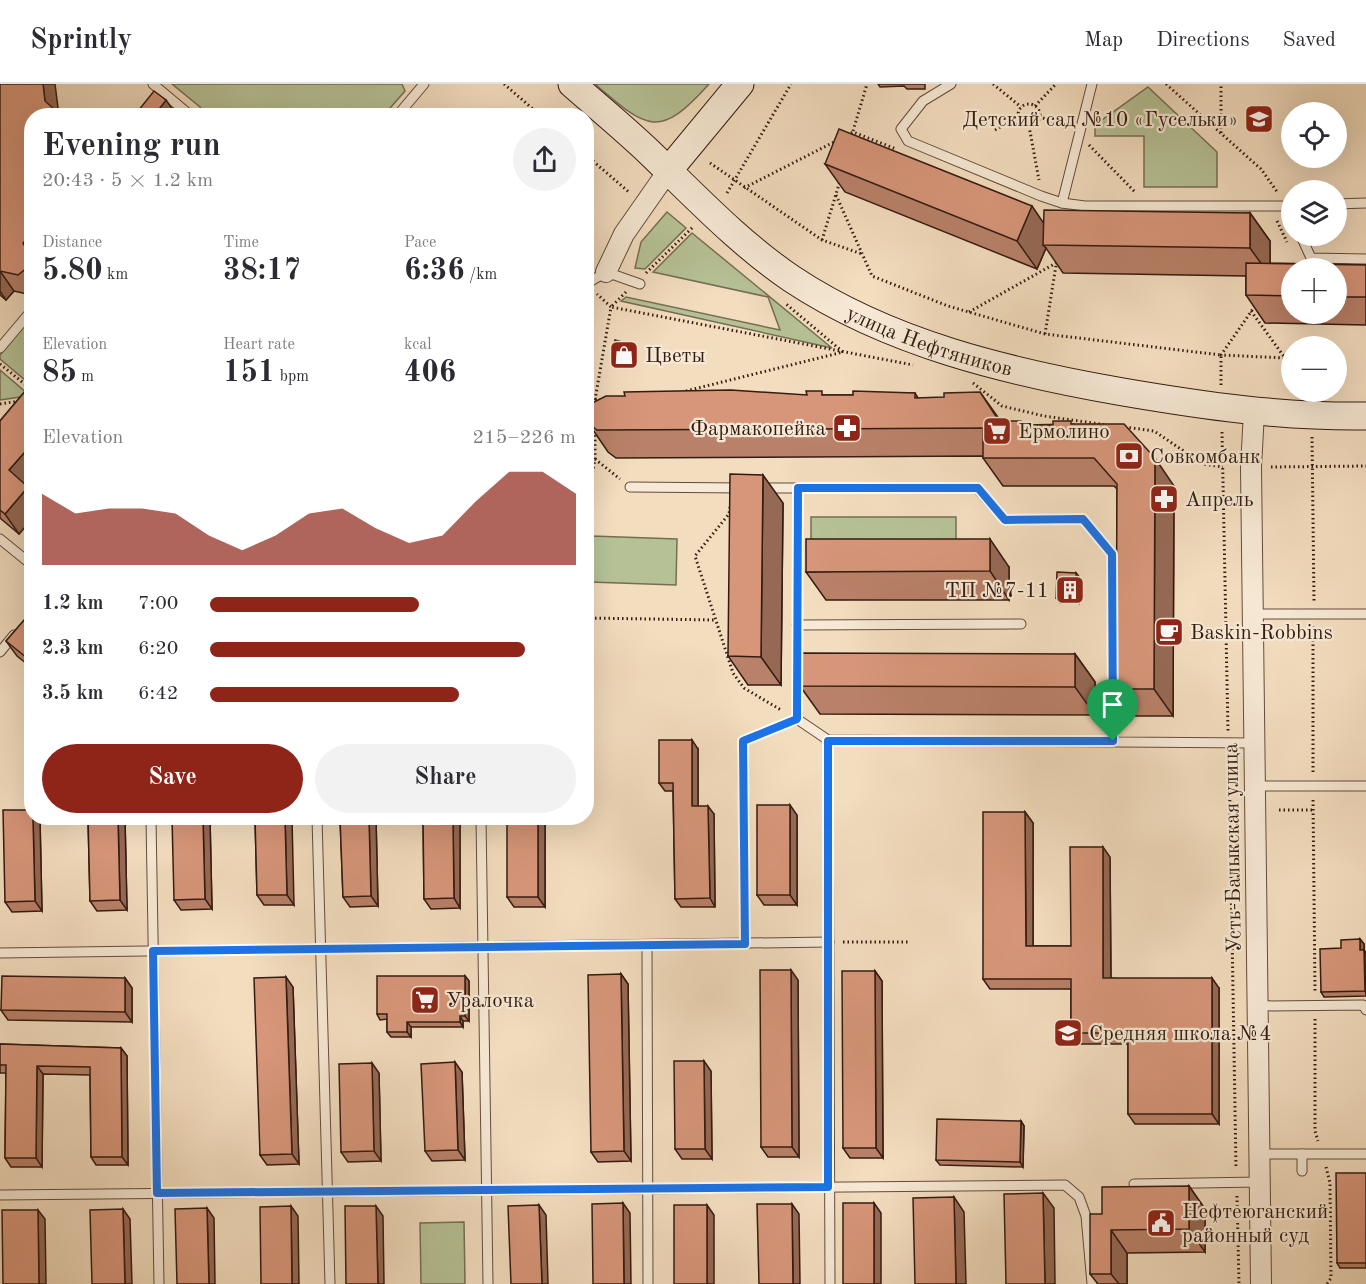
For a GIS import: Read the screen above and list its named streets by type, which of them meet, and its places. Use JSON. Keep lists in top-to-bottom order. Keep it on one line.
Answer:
{"streets":{"main road":["улица Нефтяников"],"street":["Усть-Балыкская улица"]},"crossings":[["улица Нефтяников","Усть-Балыкская улица"]],"places":{"school or university":["Детский сад №10 «Гусельки»","Средняя школа №4"],"shop":["Цветы"],"pharmacy":["Фармакопейка","Апрель"],"supermarket":["Ермолино","Уралочка"],"bank":["Совкомбанк"],"building":["ТП №7-11"],"cafe":["Baskin-Robbins"],"public building":["Нефтеюганский районный суд"]},"page":{"header":"Sprintly","nav":["Map","Directions","Saved"],"map_buttons":["+","−"],"heading":["Evening run","20:43 · 5 × 1.2 km"],"stats":[["Distance","5.80 km"],["Time","38:17"],["Pace","6:36 /km"],["Elevation","85 m"],["Heart rate","151 bpm"],["kcal","406"]],"chart":["Elevation","215–226 m"],"list":[{"name":"1.2 km","note":"7:00"},{"name":"2.3 km","note":"6:20"},{"name":"3.5 km","note":"6:42"}],"buttons":["Save","Share"]}}
